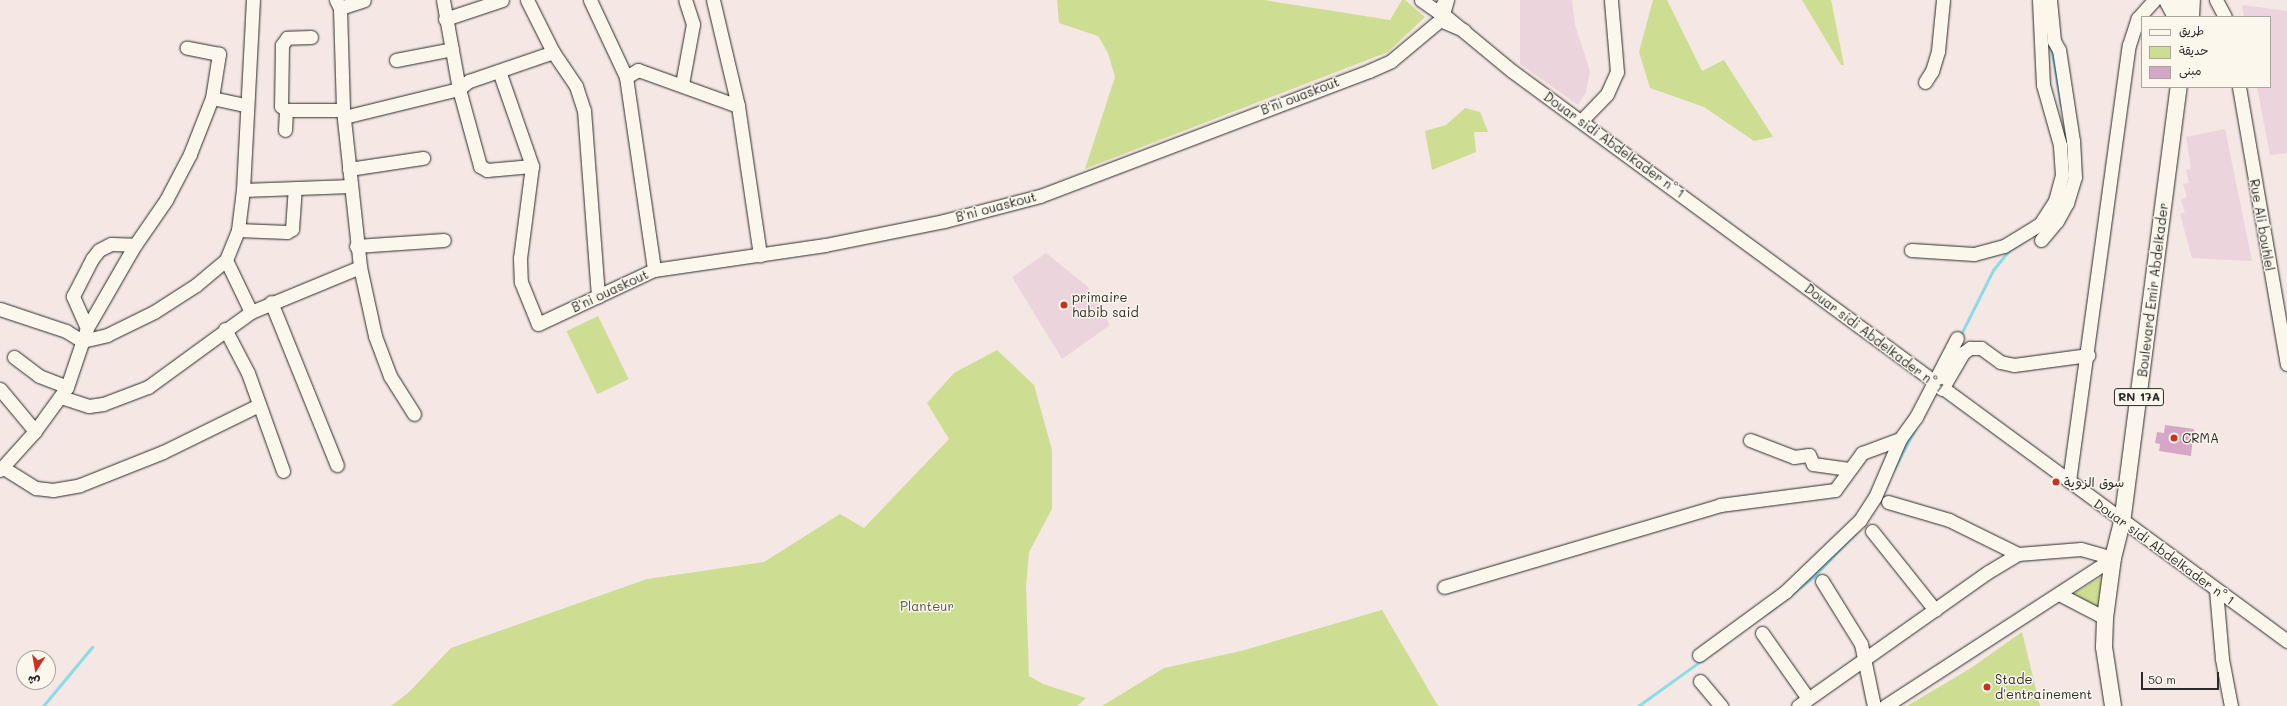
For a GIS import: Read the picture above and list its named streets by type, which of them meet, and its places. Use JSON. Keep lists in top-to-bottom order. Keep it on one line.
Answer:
{"streets":{"main road":["Boulevard Emir Abdelkader","RN 17A"],"street":["B'ni ouaskout","Douar sidi Abdelkader n° 1","Rue Ali bouhlel"]},"crossings":[["B'ni ouaskout","Douar sidi Abdelkader n° 1"],["Douar sidi Abdelkader n° 1","Boulevard Emir Abdelkader"]],"parks":["Planteur"],"places":["primaire habib said","CRMA","سوق الزوية","Stade d'entrainement"],"legend":["طريق","حديقة","مبنى"],"scale_bar":"50 m","north":"bottom"}
